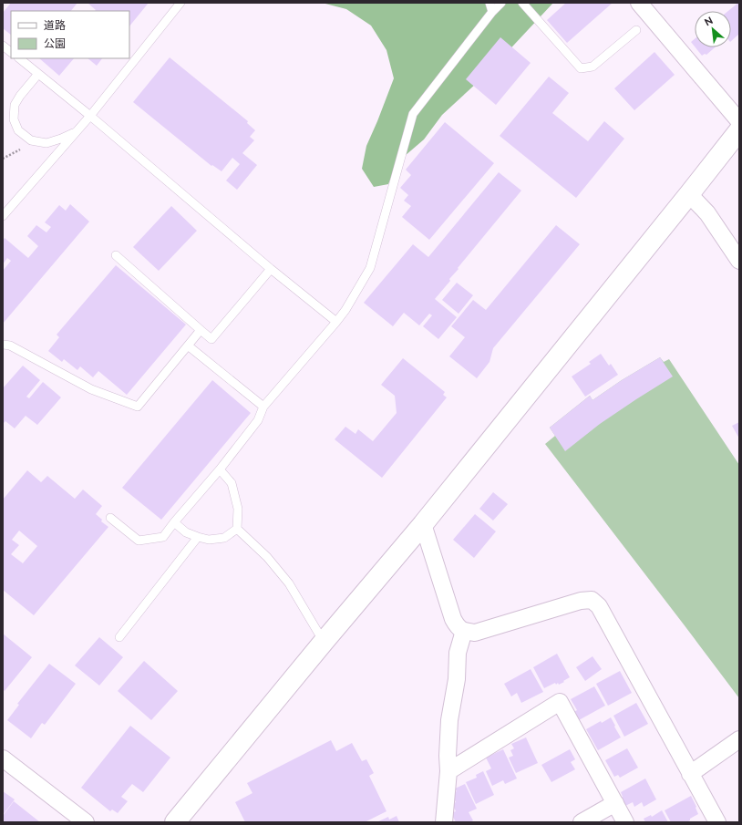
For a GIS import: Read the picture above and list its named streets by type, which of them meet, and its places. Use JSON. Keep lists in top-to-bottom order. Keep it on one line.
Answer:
{"legend":["道路","公園"],"north":"top left"}
